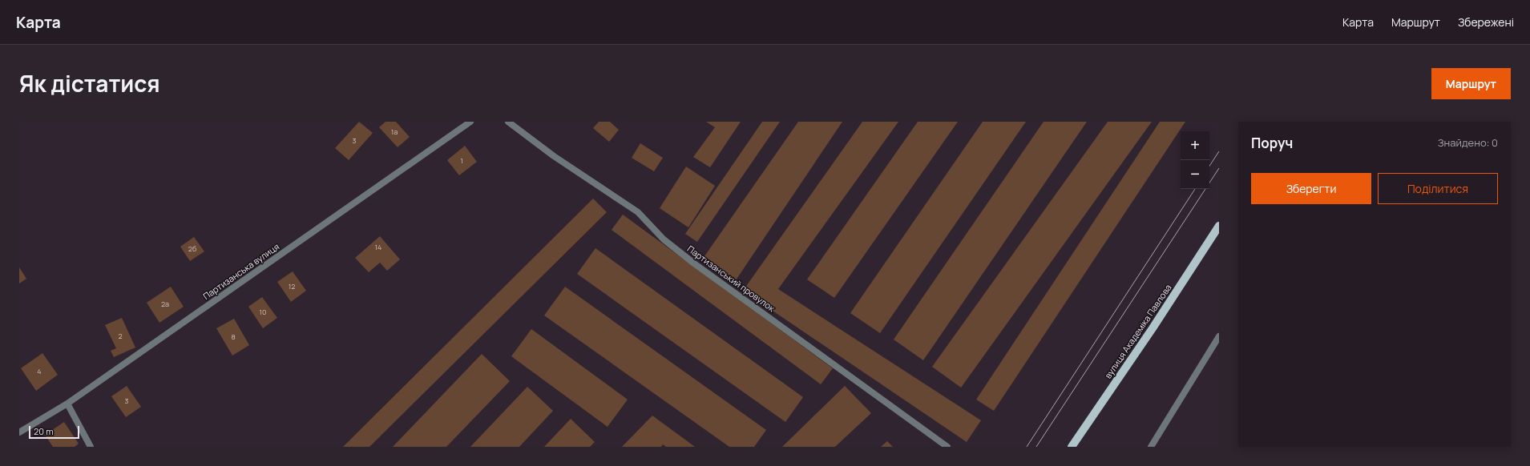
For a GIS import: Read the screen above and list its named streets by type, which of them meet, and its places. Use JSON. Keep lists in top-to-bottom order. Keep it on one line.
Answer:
{"streets":{"main road":["вулиця Академіка Павлова"],"street":["Партизанська вулиця","Партизанський провулок"]},"house_numbers":["1а","3","1","14","2б","12","2а","10","2","8","4","3"],"scale_bar":"20 m","page":{"header":"Карта","nav":["Карта","Маршрут","Збережені"],"title":"Як дістатися","buttons":["Маршрут",["Зберегти","Поділитися"]],"heading":["Поруч","Знайдено: 0"],"map_buttons":["+","−"],"scale":"20 m"}}
